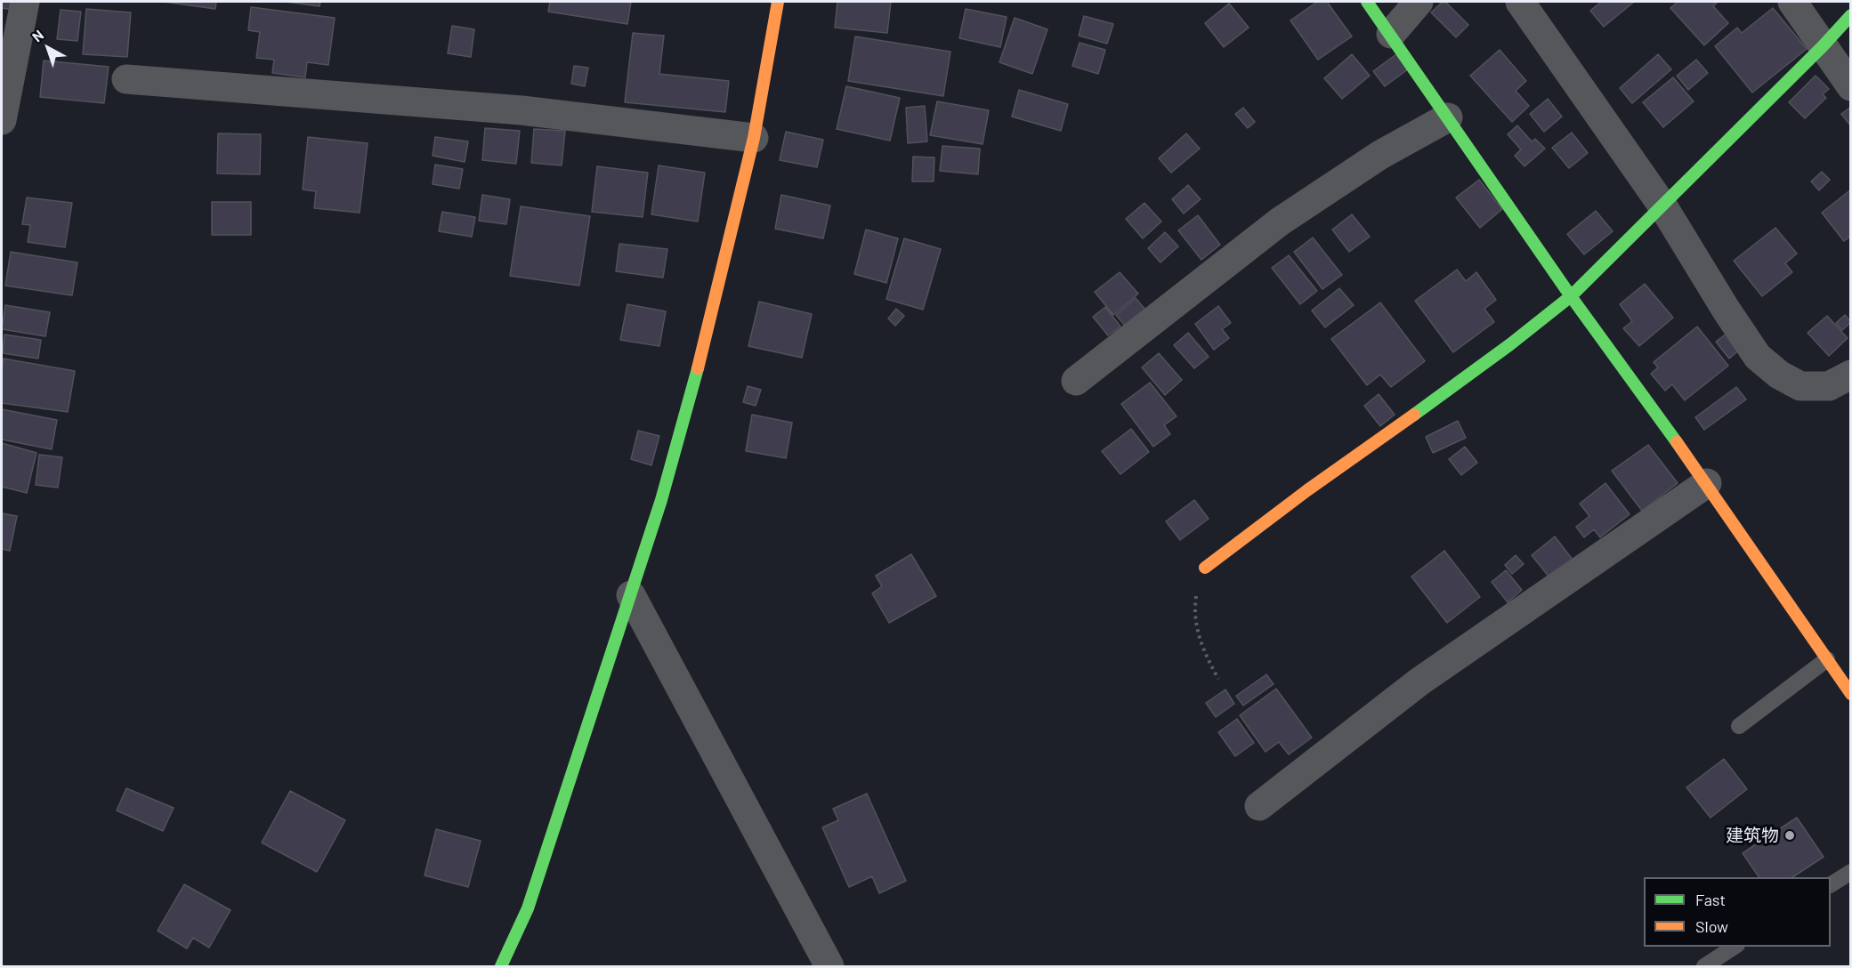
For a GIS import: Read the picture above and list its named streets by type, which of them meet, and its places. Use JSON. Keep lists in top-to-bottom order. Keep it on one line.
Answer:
{"places":["建筑物"],"legend":["Fast","Slow"],"north":"top left"}
